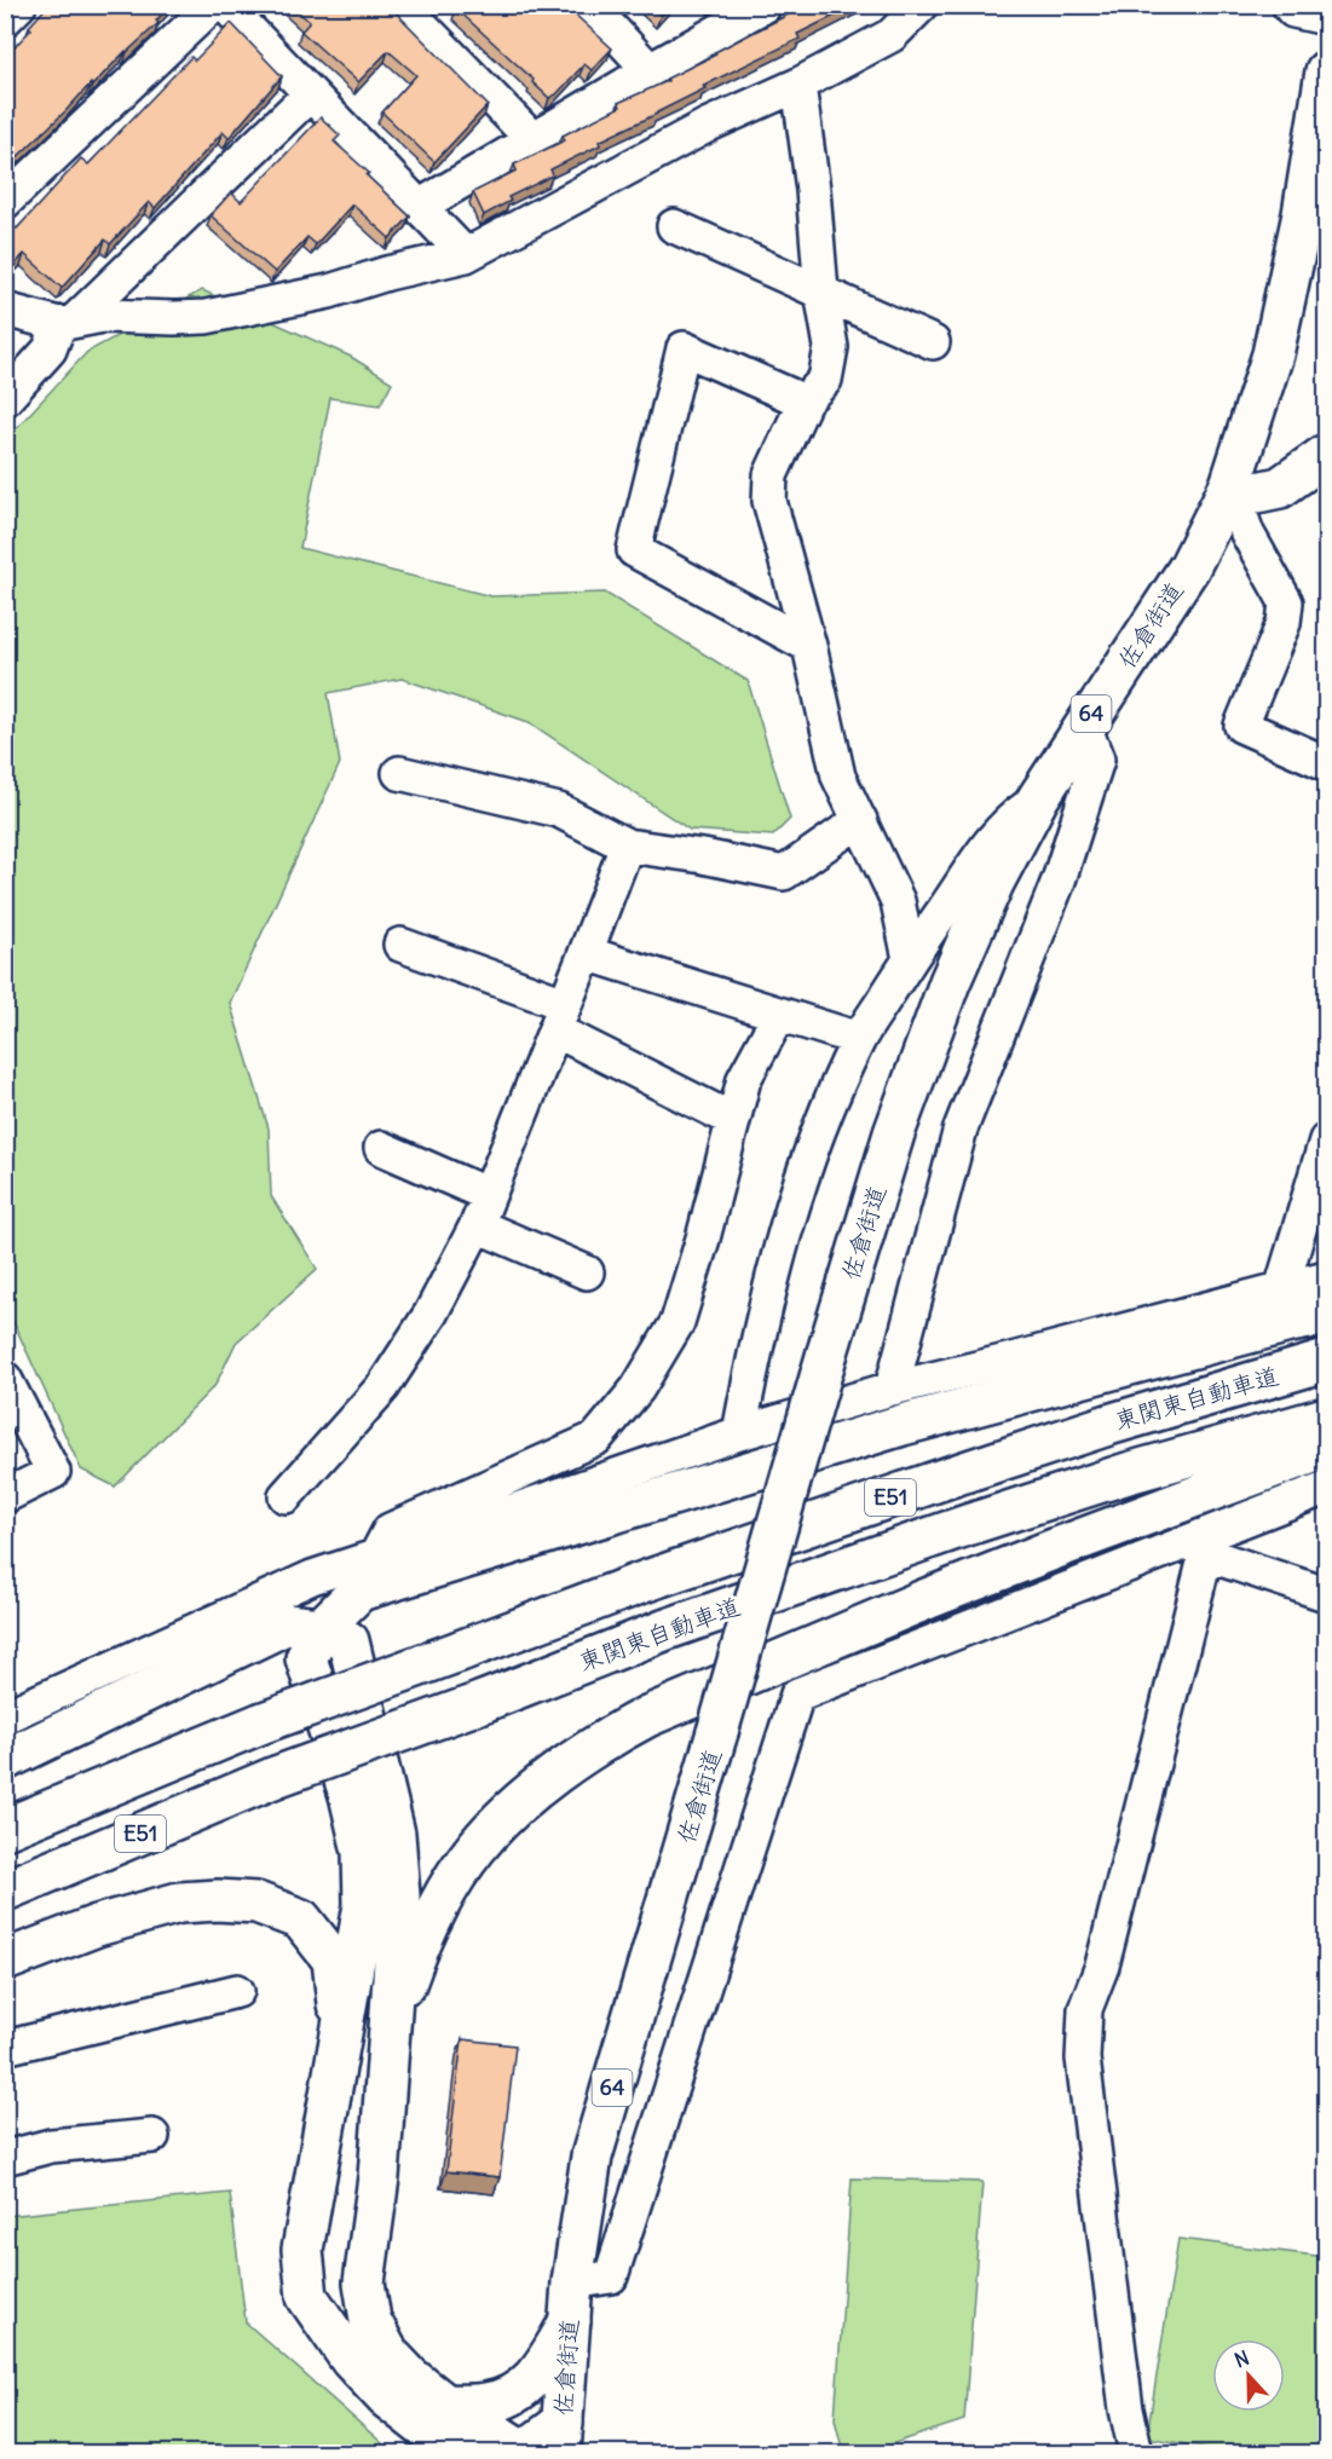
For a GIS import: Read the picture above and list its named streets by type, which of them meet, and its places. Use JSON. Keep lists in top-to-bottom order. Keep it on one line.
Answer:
{"streets":{"main road":["佐倉街道","64","東関東自動車道","E51"]},"north":"top"}
